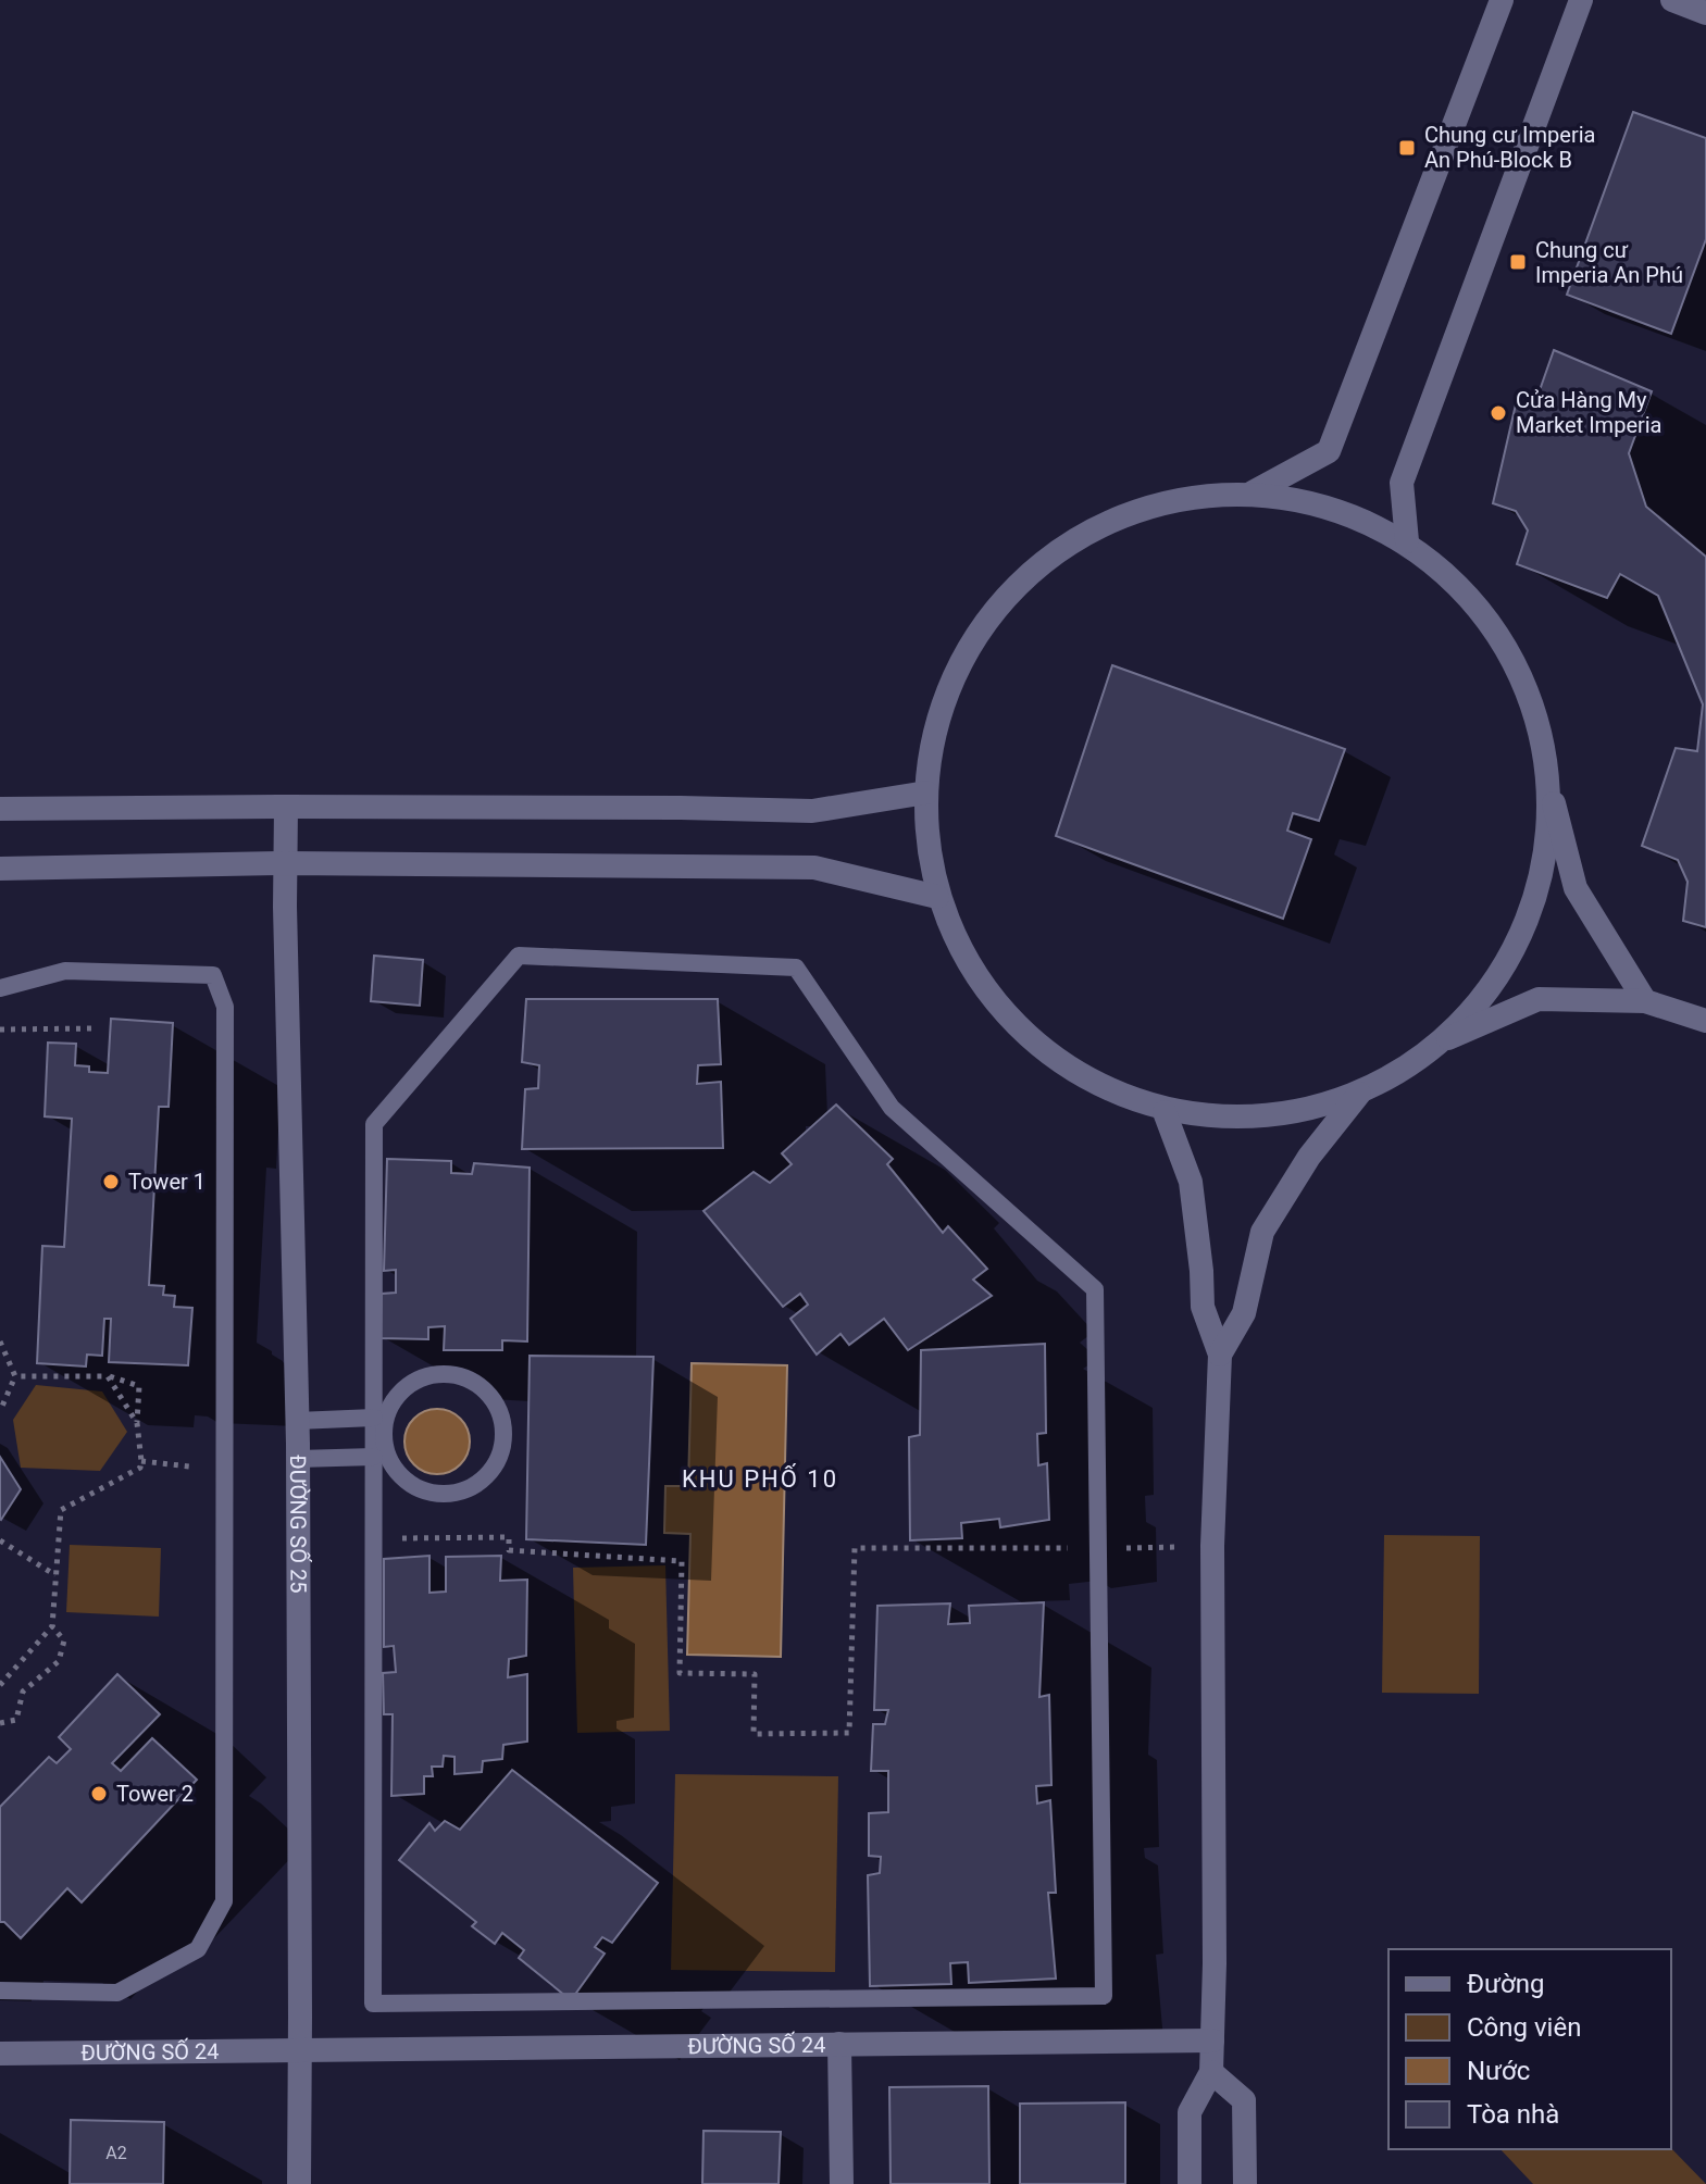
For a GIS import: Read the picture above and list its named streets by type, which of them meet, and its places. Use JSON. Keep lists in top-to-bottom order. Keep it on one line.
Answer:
{"streets":{"street":["ĐƯỜNG SỐ 25","ĐƯỜNG SỐ 24"]},"crossings":[["ĐƯỜNG SỐ 25","ĐƯỜNG SỐ 24"]],"districts":["KHU PHỐ 10"],"places":{"transit":["Chung cư Imperia An Phú-Block B","Chung cư Imperia An Phú"],"other":["Cửa Hàng My Market Imperia","Tower 1","Tower 2"]},"house_numbers":["A2"],"legend":["Đường","Công viên","Nước","Tòa nhà"]}
